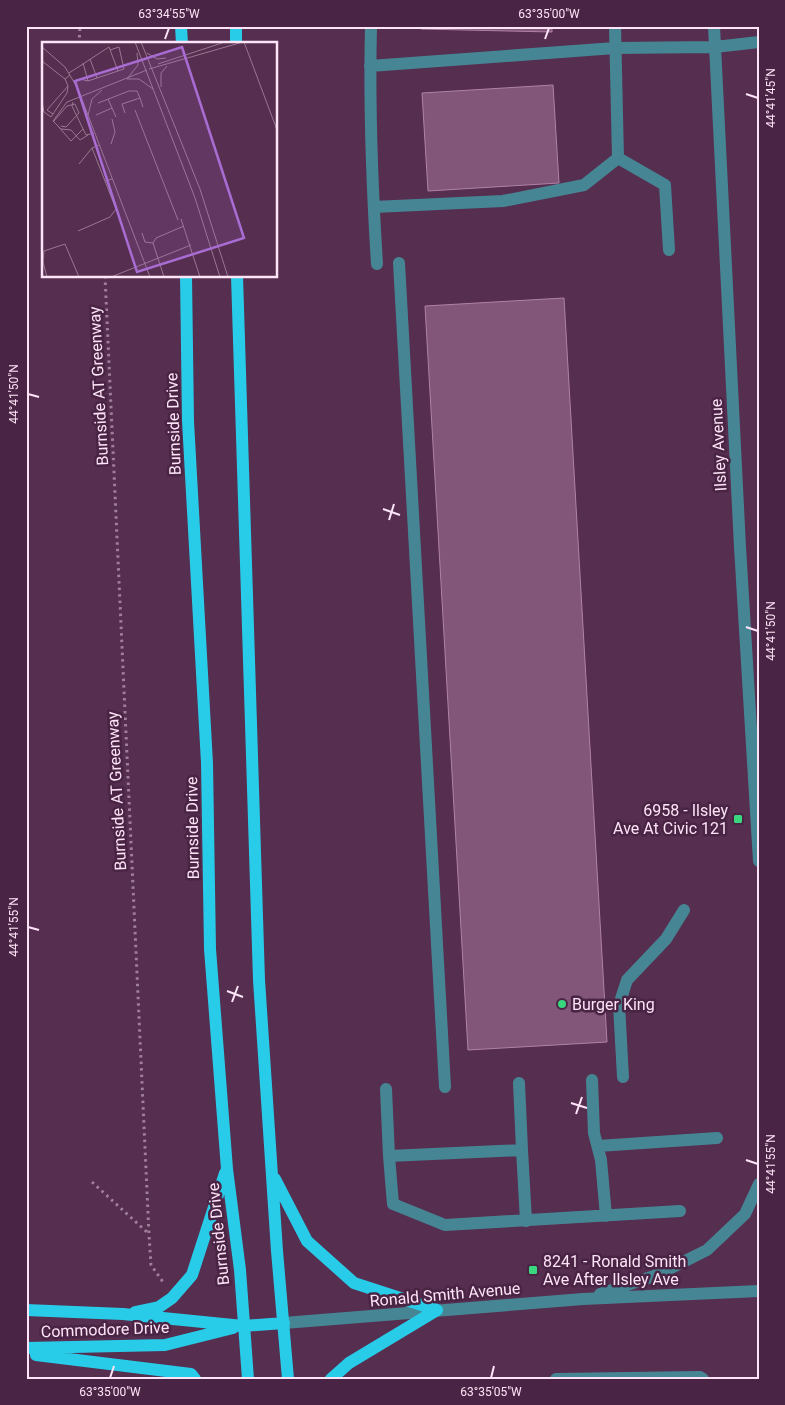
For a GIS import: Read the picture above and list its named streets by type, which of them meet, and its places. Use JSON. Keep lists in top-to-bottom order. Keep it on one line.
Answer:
{"streets":{"main road":["Burnside Drive","Commodore Drive"],"street":["Ilsley Avenue","Ronald Smith Avenue"],"path":["Burnside AT Greenway"]},"crossings":[["Burnside Drive","Commodore Drive"],["Ronald Smith Avenue","Commodore Drive"]],"places":{"transit":["6958 - Ilsley Ave At Civic 121","8241 - Ronald Smith Ave After Ilsley Ave"],"other":["Burger King"]},"coordinates":["63°34'55\"W","63°35'00\"W","44°41'45\"N","44°41'50\"N","44°41'55\"N","63°35'05\"W"]}
